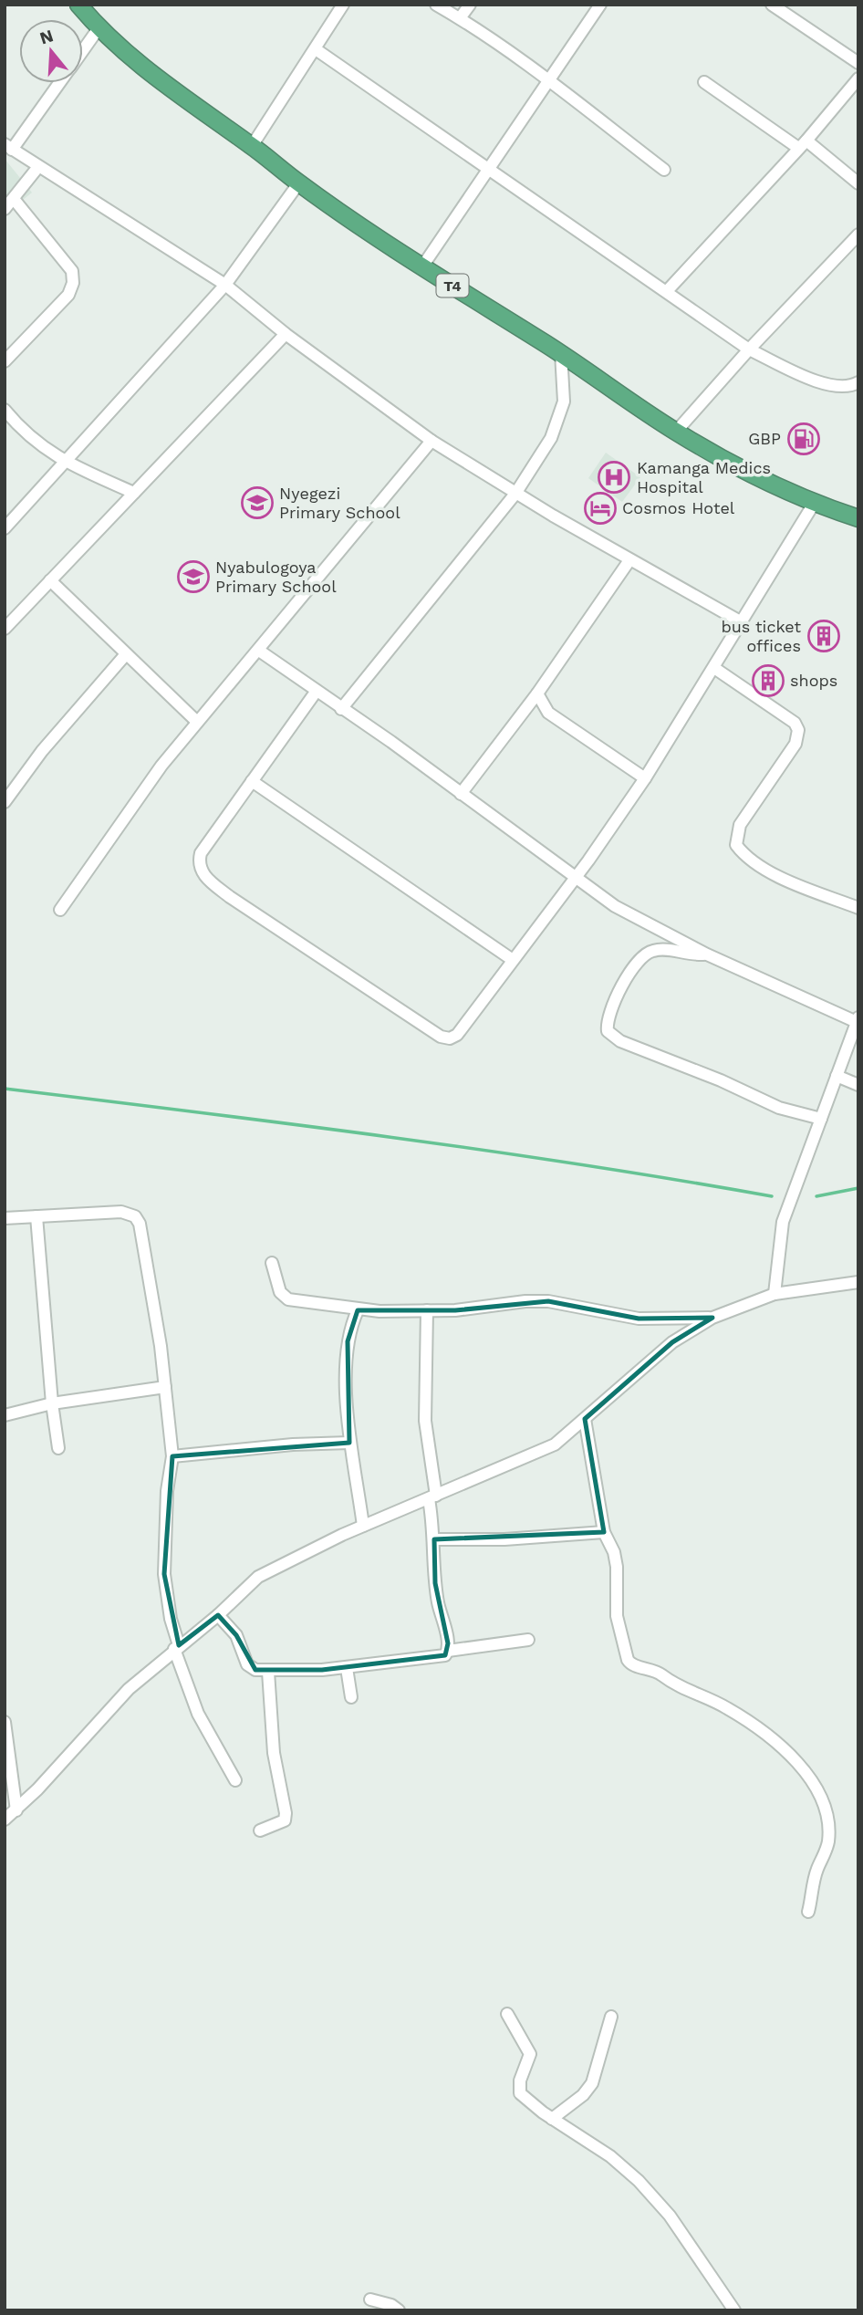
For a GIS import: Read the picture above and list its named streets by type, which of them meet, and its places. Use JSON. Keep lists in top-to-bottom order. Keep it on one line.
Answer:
{"streets":{"highway":["T4"]},"places":{"fuel station":["GBP"],"hospital":["Kamanga Medics Hospital"],"school or university":["Nyegezi Primary School","Nyabulogoya Primary School"],"hotel":["Cosmos Hotel"],"building":["bus ticket offices","shops"]},"north":"top"}
